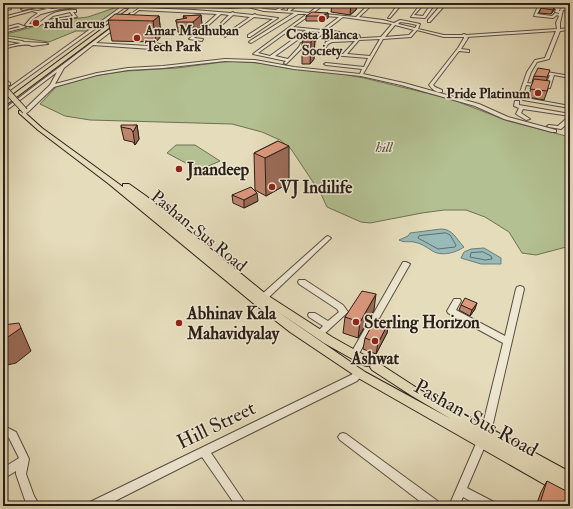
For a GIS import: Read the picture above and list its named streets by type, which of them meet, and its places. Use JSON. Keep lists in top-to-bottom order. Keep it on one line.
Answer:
{"streets":{"main road":["Pashan-Sus Road"],"street":["Hill Street"]},"crossings":[["Pashan-Sus Road","Hill Street"]],"parks":["hill"],"places":["Costa Blanca Society","rahul arcus","Amar Madhuban Tech Park","Pride Platinum","Jnandeep","VJ Indilife","Sterling Horizon","Abhinav Kala Mahavidyalay","Ashwat"]}
